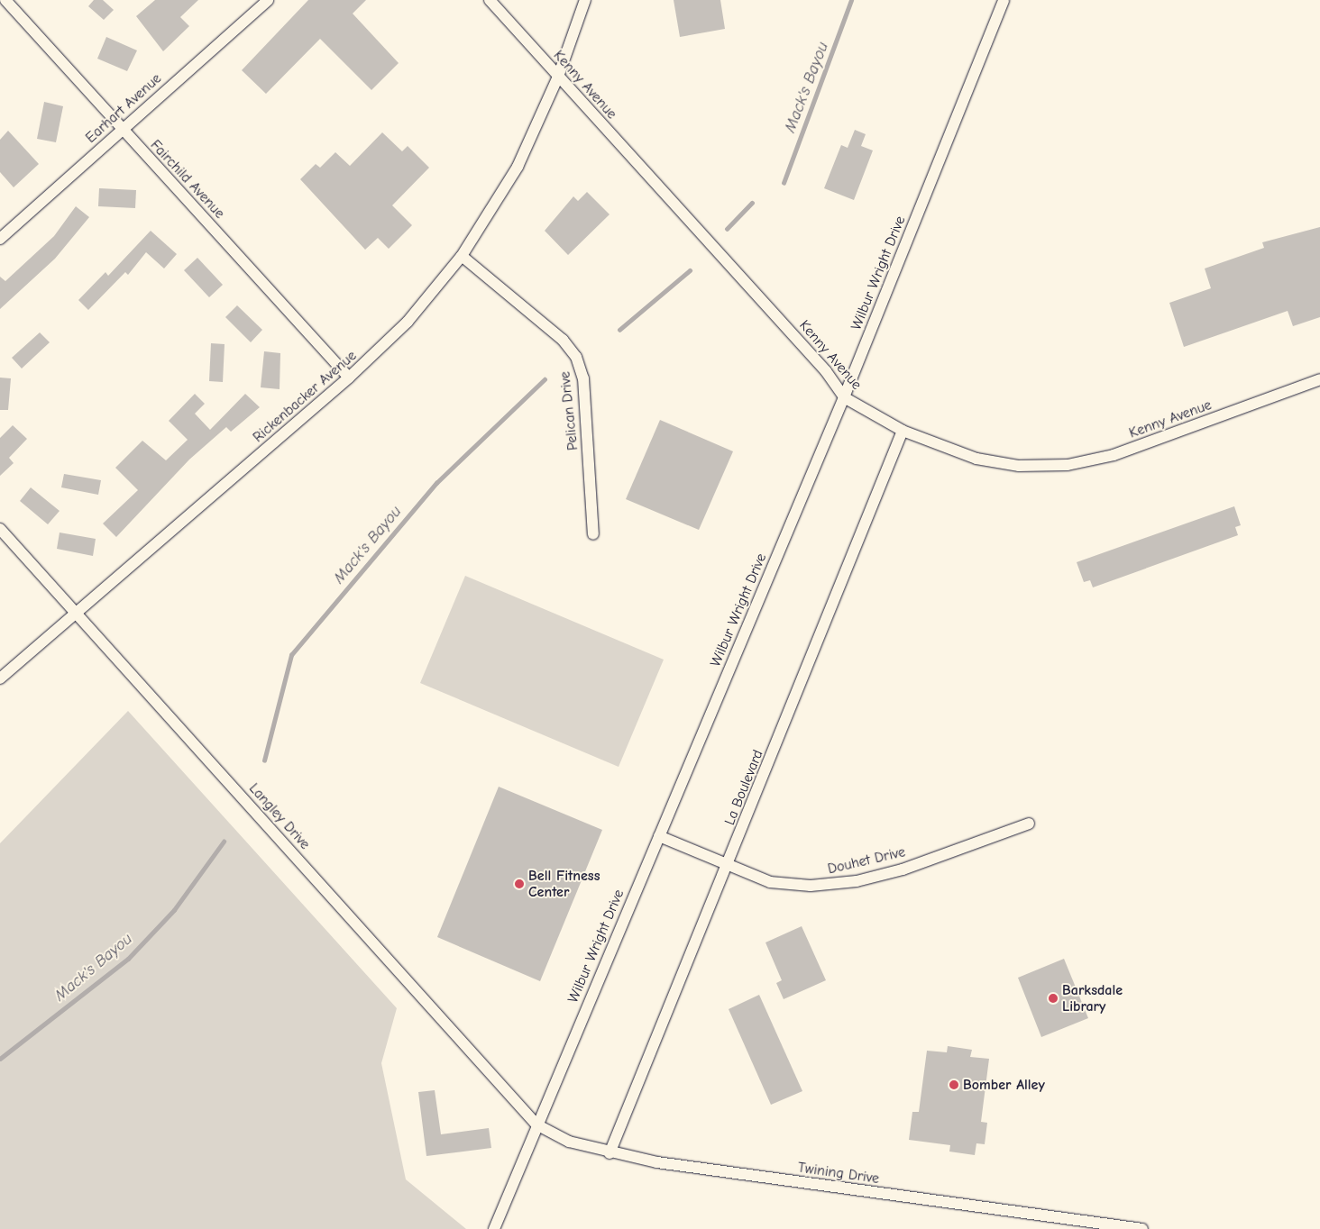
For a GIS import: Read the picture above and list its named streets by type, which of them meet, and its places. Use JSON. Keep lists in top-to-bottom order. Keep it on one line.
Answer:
{"streets":{"street":["Kenny Avenue","Earhart Avenue","Fairchild Avenue","Wilbur Wright Drive","Rickenbacker Avenue","Pelican Drive","La Boulevard","Langley Drive","Douhet Drive","Twining Drive"]},"crossings":[["Kenny Avenue","Wilbur Wright Drive"],["Kenny Avenue","Rickenbacker Avenue"],["Kenny Avenue","La Boulevard"],["Earhart Avenue","Fairchild Avenue"],["Fairchild Avenue","Rickenbacker Avenue"],["Wilbur Wright Drive","Langley Drive"],["Wilbur Wright Drive","Douhet Drive"],["Wilbur Wright Drive","Twining Drive"],["Rickenbacker Avenue","Pelican Drive"],["Rickenbacker Avenue","Langley Drive"],["La Boulevard","Douhet Drive"],["La Boulevard","Twining Drive"],["Langley Drive","Twining Drive"]],"water":["Mack's Bayou"],"places":["Bell Fitness Center","Barksdale Library","Bomber Alley"]}
